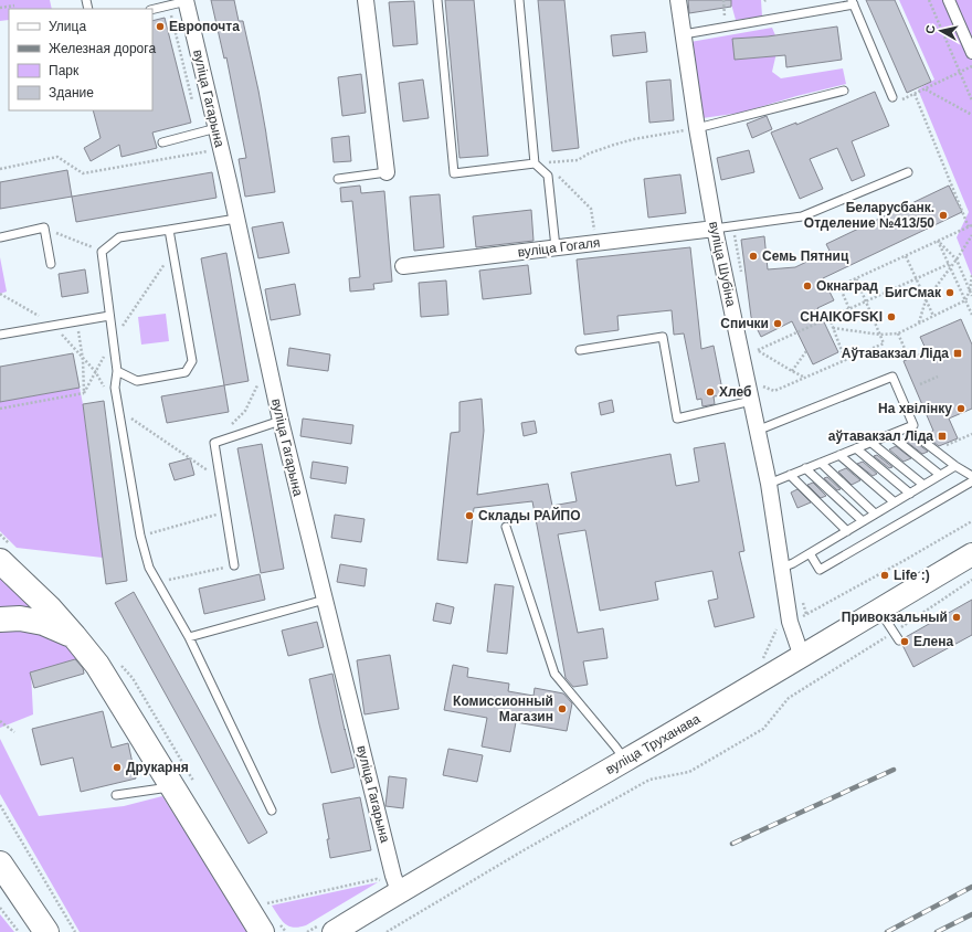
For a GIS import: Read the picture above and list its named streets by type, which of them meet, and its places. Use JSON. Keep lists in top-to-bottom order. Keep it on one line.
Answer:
{"streets":{"main road":["вуліца Труханава"],"street":["вуліца Гагарына","вуліца Гогаля","вуліца Шубіна"]},"crossings":[["вуліца Гагарына","вуліца Труханава"],["вуліца Гогаля","вуліца Шубіна"],["вуліца Шубіна","вуліца Труханава"]],"places":{"other":["Европочта","Беларусбанк. Отделение №413/50","Семь Пятниц","Окнаград","БигСмак","CHAIKOFSKI","Спички","Хлеб","На хвілінку","Склады РАЙПО","Life :)","Привокзальный","Елена","Комиссионный Магазин","Друкарня"],"transit":["Аўтавакзал Ліда","аўтавакзал Ліда"]},"legend":["Улица","Железная дорога","Парк","Здание"],"north":"left"}
